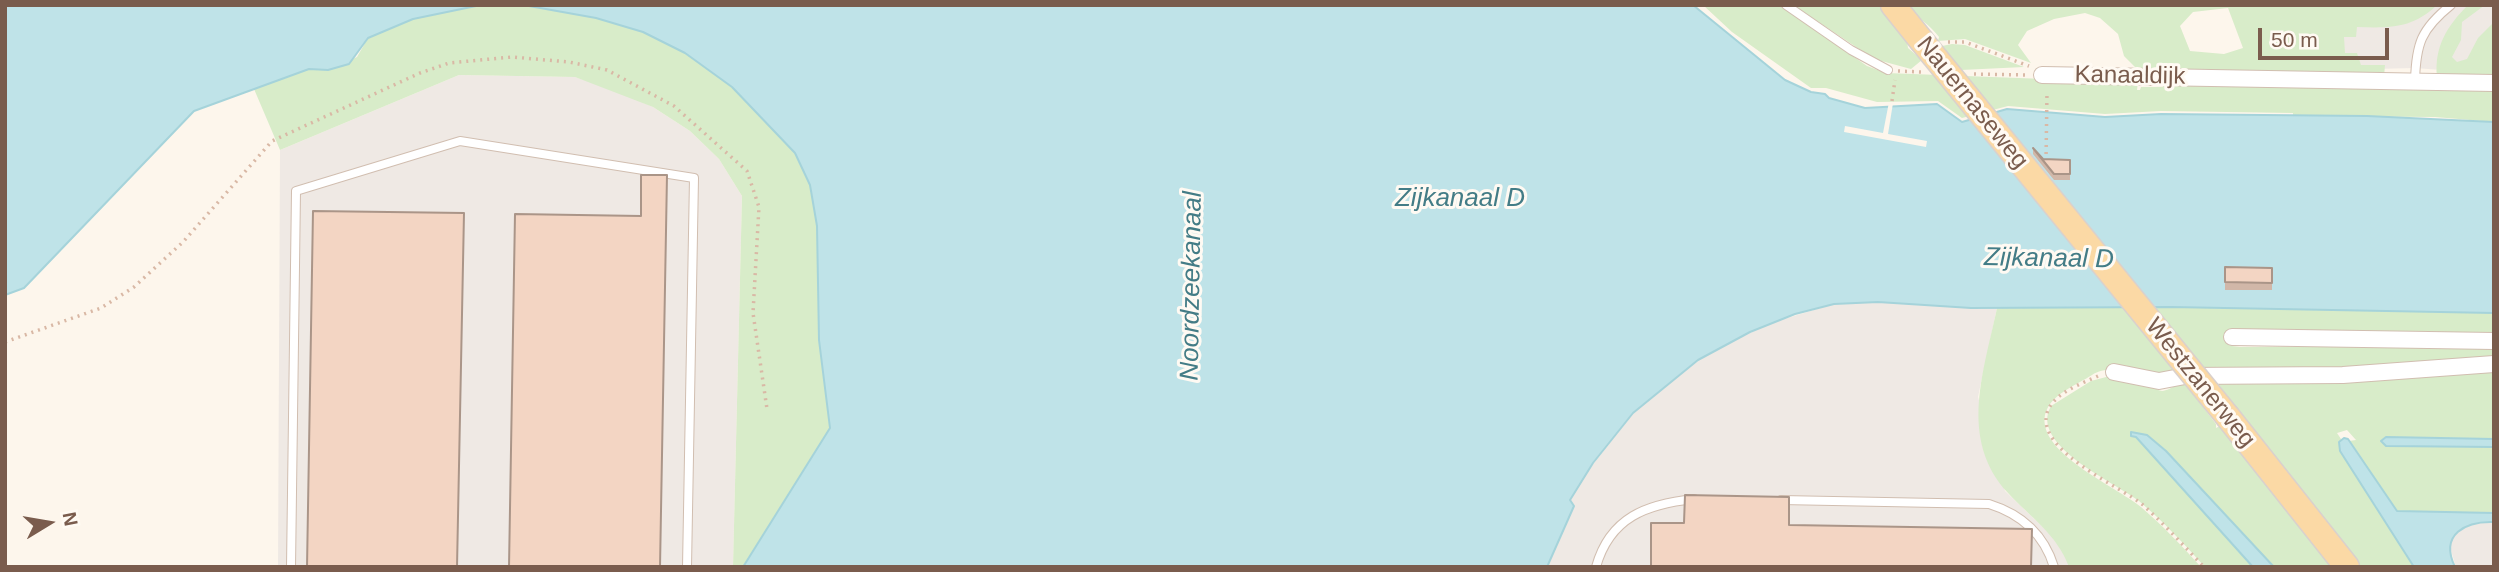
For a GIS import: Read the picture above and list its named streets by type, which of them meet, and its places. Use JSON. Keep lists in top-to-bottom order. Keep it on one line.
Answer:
{"streets":{"main road":["Nauernaseweg","Westzanerweg"],"street":["Kanaaldijk"]},"crossings":[["Nauernaseweg","Westzanerweg"]],"water":["Zijkanaal D","Noordzeekanaal"],"scale_bar":"50 m","north":"right"}
